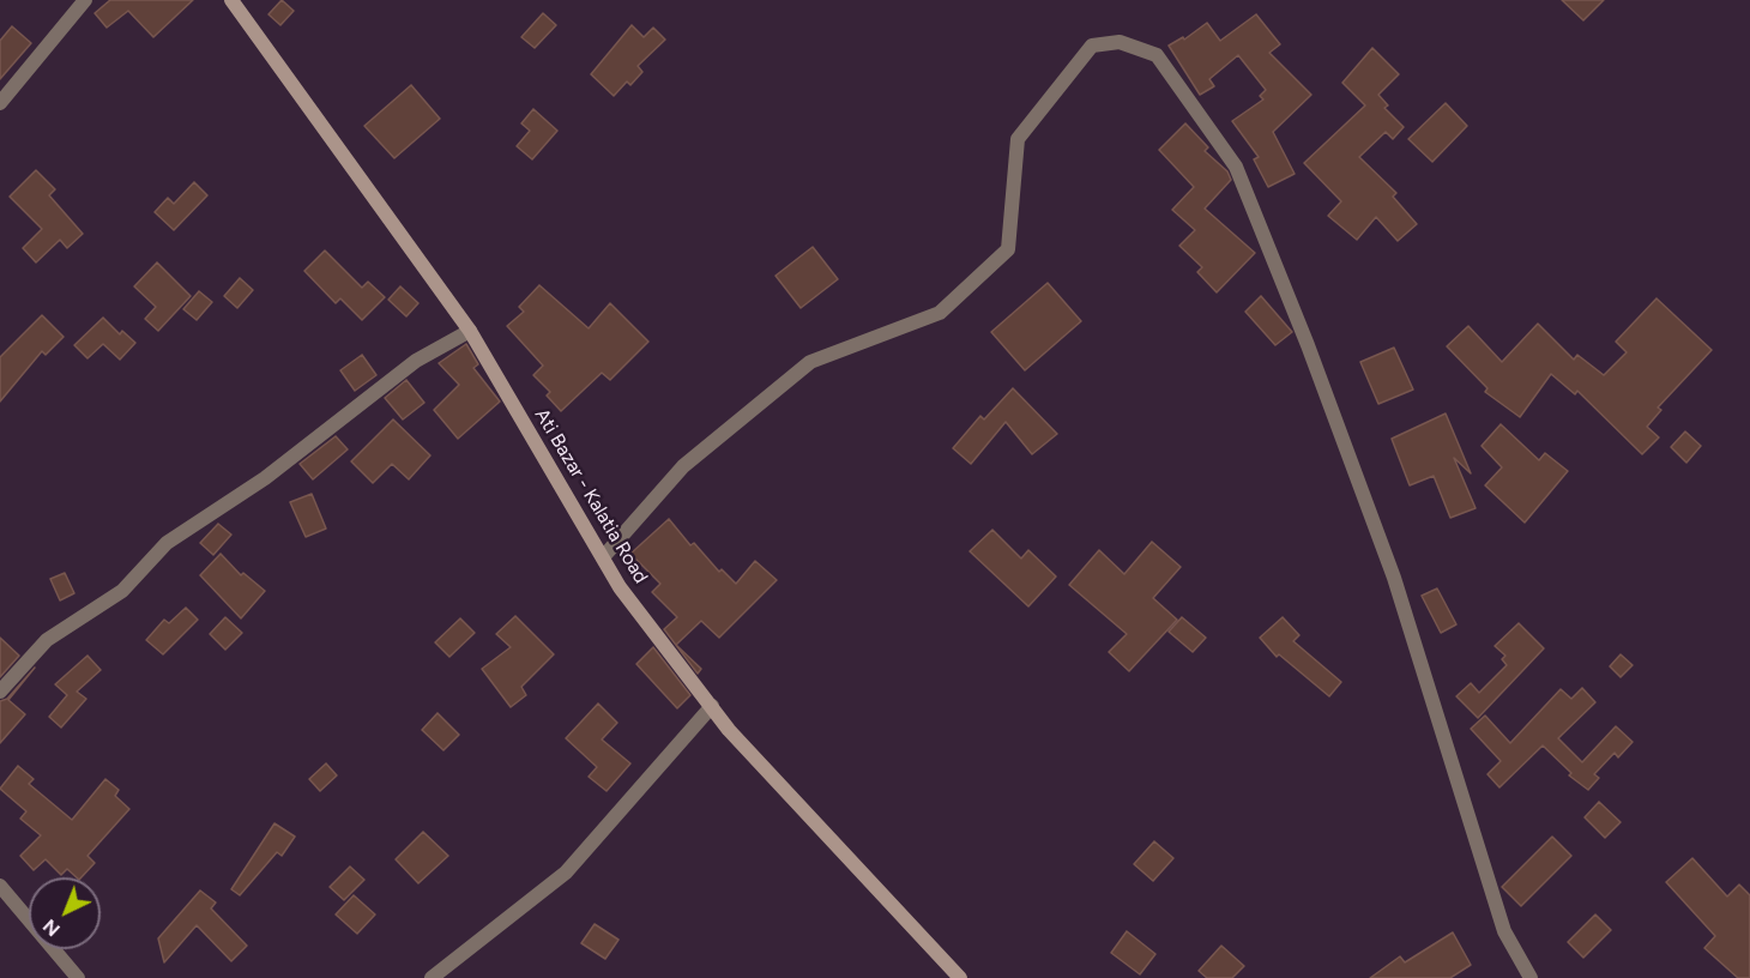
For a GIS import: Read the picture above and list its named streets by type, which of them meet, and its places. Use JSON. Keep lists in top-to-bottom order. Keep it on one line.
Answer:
{"streets":{"main road":["Ati Bazar - Kalatia Road"]},"north":"bottom left"}
